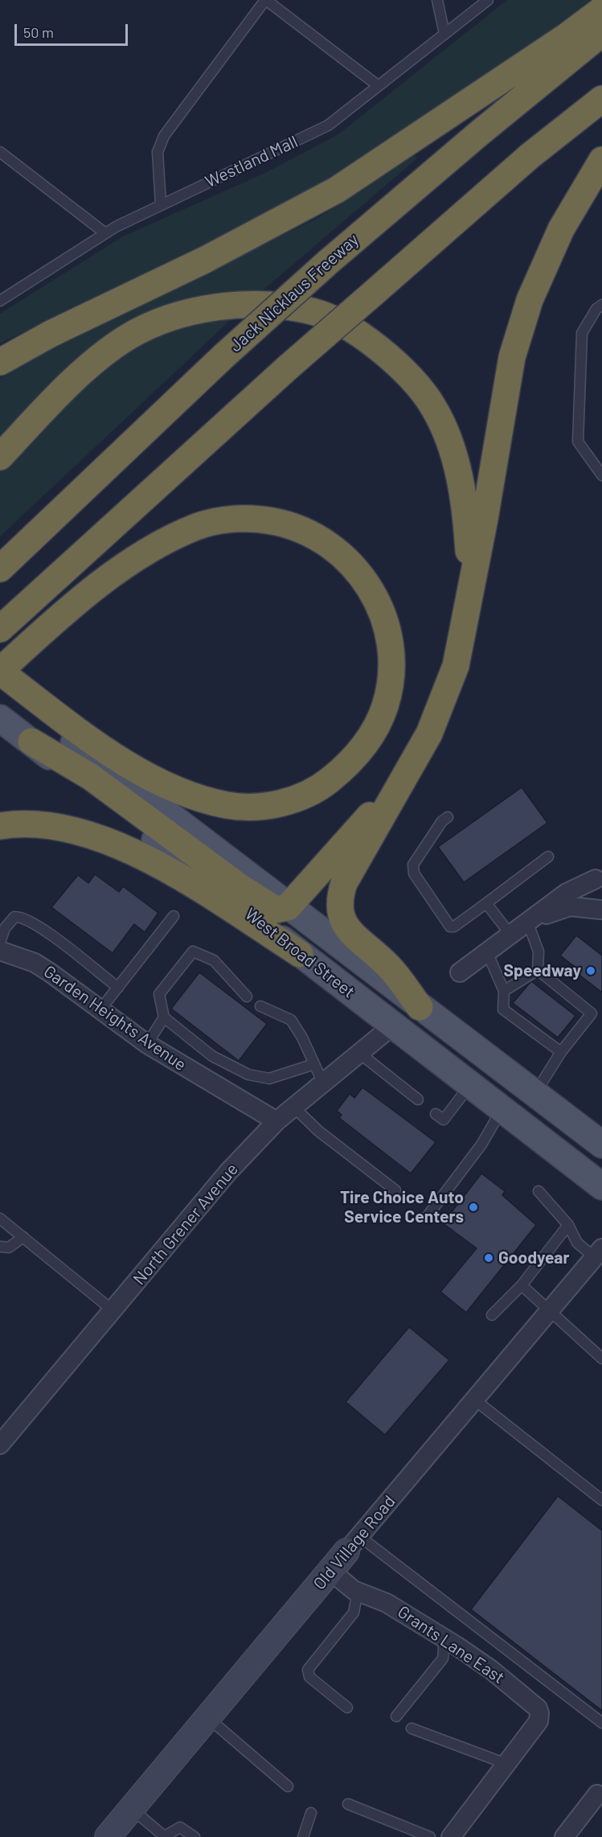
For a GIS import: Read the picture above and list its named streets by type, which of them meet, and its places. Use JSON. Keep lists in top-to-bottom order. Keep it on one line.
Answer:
{"streets":{"highway":["Jack Nicklaus Freeway"],"main road":["West Broad Street"],"street":["Garden Heights Avenue","North Grener Avenue","Old Village Road","Grants Lane East"],"lane":["Westland Mall"]},"crossings":[["West Broad Street","North Grener Avenue"],["Garden Heights Avenue","North Grener Avenue"],["Old Village Road","Grants Lane East"]],"places":["Speedway","Tire Choice Auto Service Centers","Goodyear"],"scale_bar":"50 m"}
